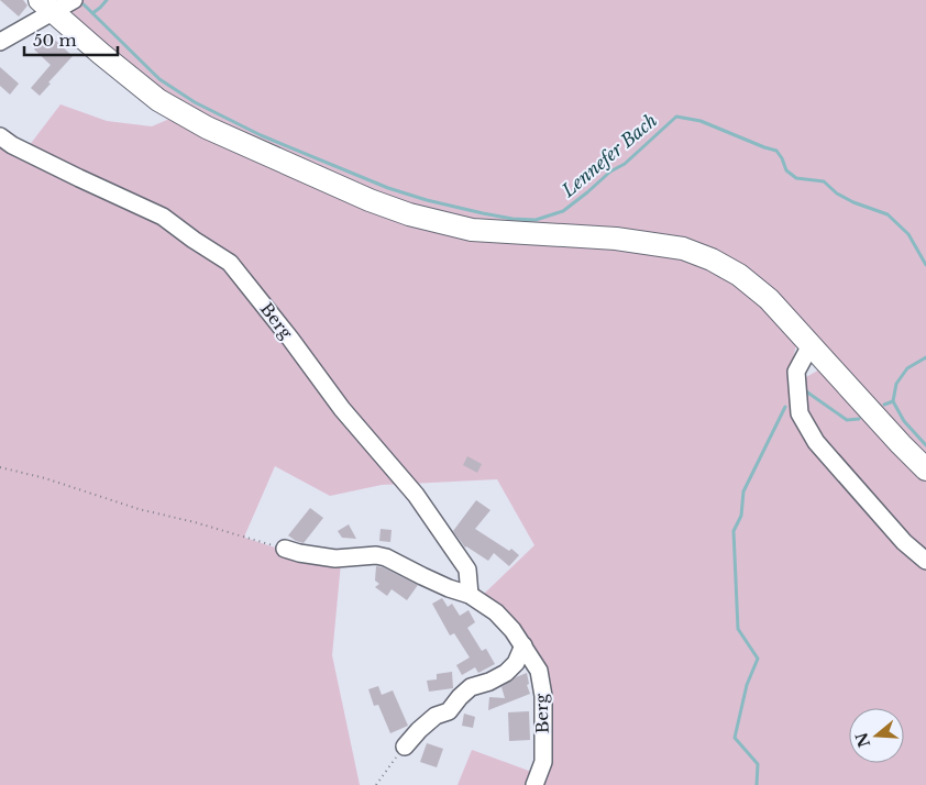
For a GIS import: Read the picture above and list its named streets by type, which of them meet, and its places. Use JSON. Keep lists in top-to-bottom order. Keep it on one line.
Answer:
{"streets":{"street":["Berg"]},"water":["Lennefer Bach"],"scale_bar":"50 m","north":"left"}
